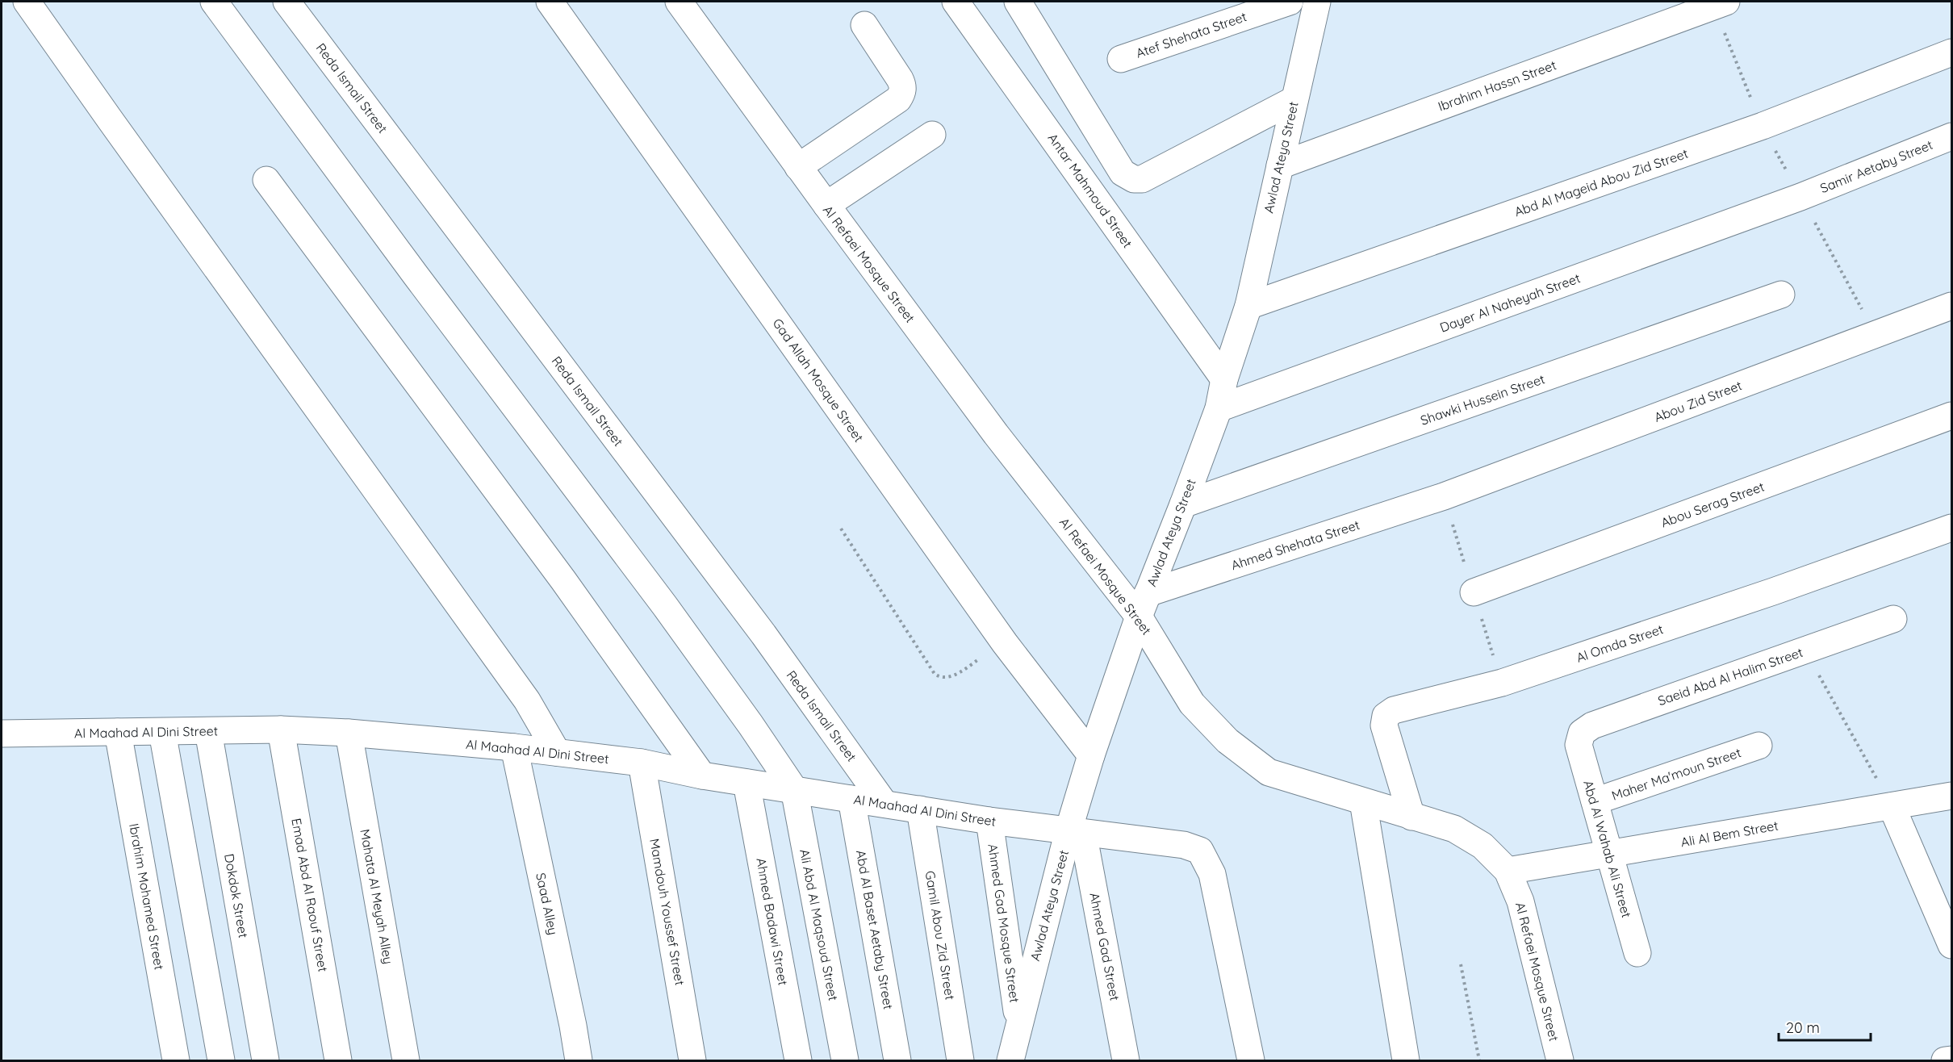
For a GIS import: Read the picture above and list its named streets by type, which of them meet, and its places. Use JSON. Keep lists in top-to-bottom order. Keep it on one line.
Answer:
{"streets":{"street":["Atef Shehata Street","Ibrahim Hassn Street","Reda Ismail Street","Awlad Ateya Street","Samir Aetaby Street","Abd Al Mageid Abou Zid Street","Antar Mahmoud Street","Al Refaei Mosque Street","Dayer Al Naheyah Street","Gad Allah Mosque Street","Shawki Hussein Street","Abou Zid Street","Abou Serag Street","Ahmed Shehata Street","Al Omda Street","Saeid Abd Al Halim Street","Al Maahad Al Dini Street","Maher Ma'moun Street","Ali Al Bem Street","Abd Al Wahab Ali Street","Emad Abd Al Raouf Street","Dokdok Street","Ibrahim Mohamed Street","Mahata Al Meyah Alley","Saad Alley","Mamdouh Youssef Street","Ahmed Badawi Street","Ahmed Gad Mosque Street","Ali Abd Al Maqsoud Street","Abd Al Baset Aetaby Street","Gamil Abou Zid Street","Ahmed Gad Street"]},"crossings":[["Ibrahim Hassn Street","Awlad Ateya Street"],["Reda Ismail Street","Al Maahad Al Dini Street"],["Awlad Ateya Street","Abd Al Mageid Abou Zid Street"],["Awlad Ateya Street","Antar Mahmoud Street"],["Awlad Ateya Street","Al Refaei Mosque Street"],["Awlad Ateya Street","Dayer Al Naheyah Street"],["Awlad Ateya Street","Gad Allah Mosque Street"],["Awlad Ateya Street","Shawki Hussein Street"],["Awlad Ateya Street","Ahmed Shehata Street"],["Awlad Ateya Street","Al Maahad Al Dini Street"],["Awlad Ateya Street","Ahmed Gad Mosque Street"],["Awlad Ateya Street","Ahmed Gad Street"],["Samir Aetaby Street","Dayer Al Naheyah Street"],["Al Refaei Mosque Street","Ahmed Shehata Street"],["Al Refaei Mosque Street","Al Omda Street"],["Al Refaei Mosque Street","Ali Al Bem Street"],["Abou Zid Street","Ahmed Shehata Street"],["Saeid Abd Al Halim Street","Abd Al Wahab Ali Street"],["Al Maahad Al Dini Street","Emad Abd Al Raouf Street"],["Al Maahad Al Dini Street","Dokdok Street"],["Al Maahad Al Dini Street","Ibrahim Mohamed Street"],["Al Maahad Al Dini Street","Mahata Al Meyah Alley"],["Al Maahad Al Dini Street","Saad Alley"],["Al Maahad Al Dini Street","Mamdouh Youssef Street"],["Al Maahad Al Dini Street","Ahmed Badawi Street"],["Al Maahad Al Dini Street","Ahmed Gad Mosque Street"],["Al Maahad Al Dini Street","Ali Abd Al Maqsoud Street"],["Al Maahad Al Dini Street","Abd Al Baset Aetaby Street"],["Al Maahad Al Dini Street","Gamil Abou Zid Street"],["Al Maahad Al Dini Street","Ahmed Gad Street"],["Maher Ma'moun Street","Abd Al Wahab Ali Street"],["Ali Al Bem Street","Abd Al Wahab Ali Street"]],"scale_bar":"20 m"}
